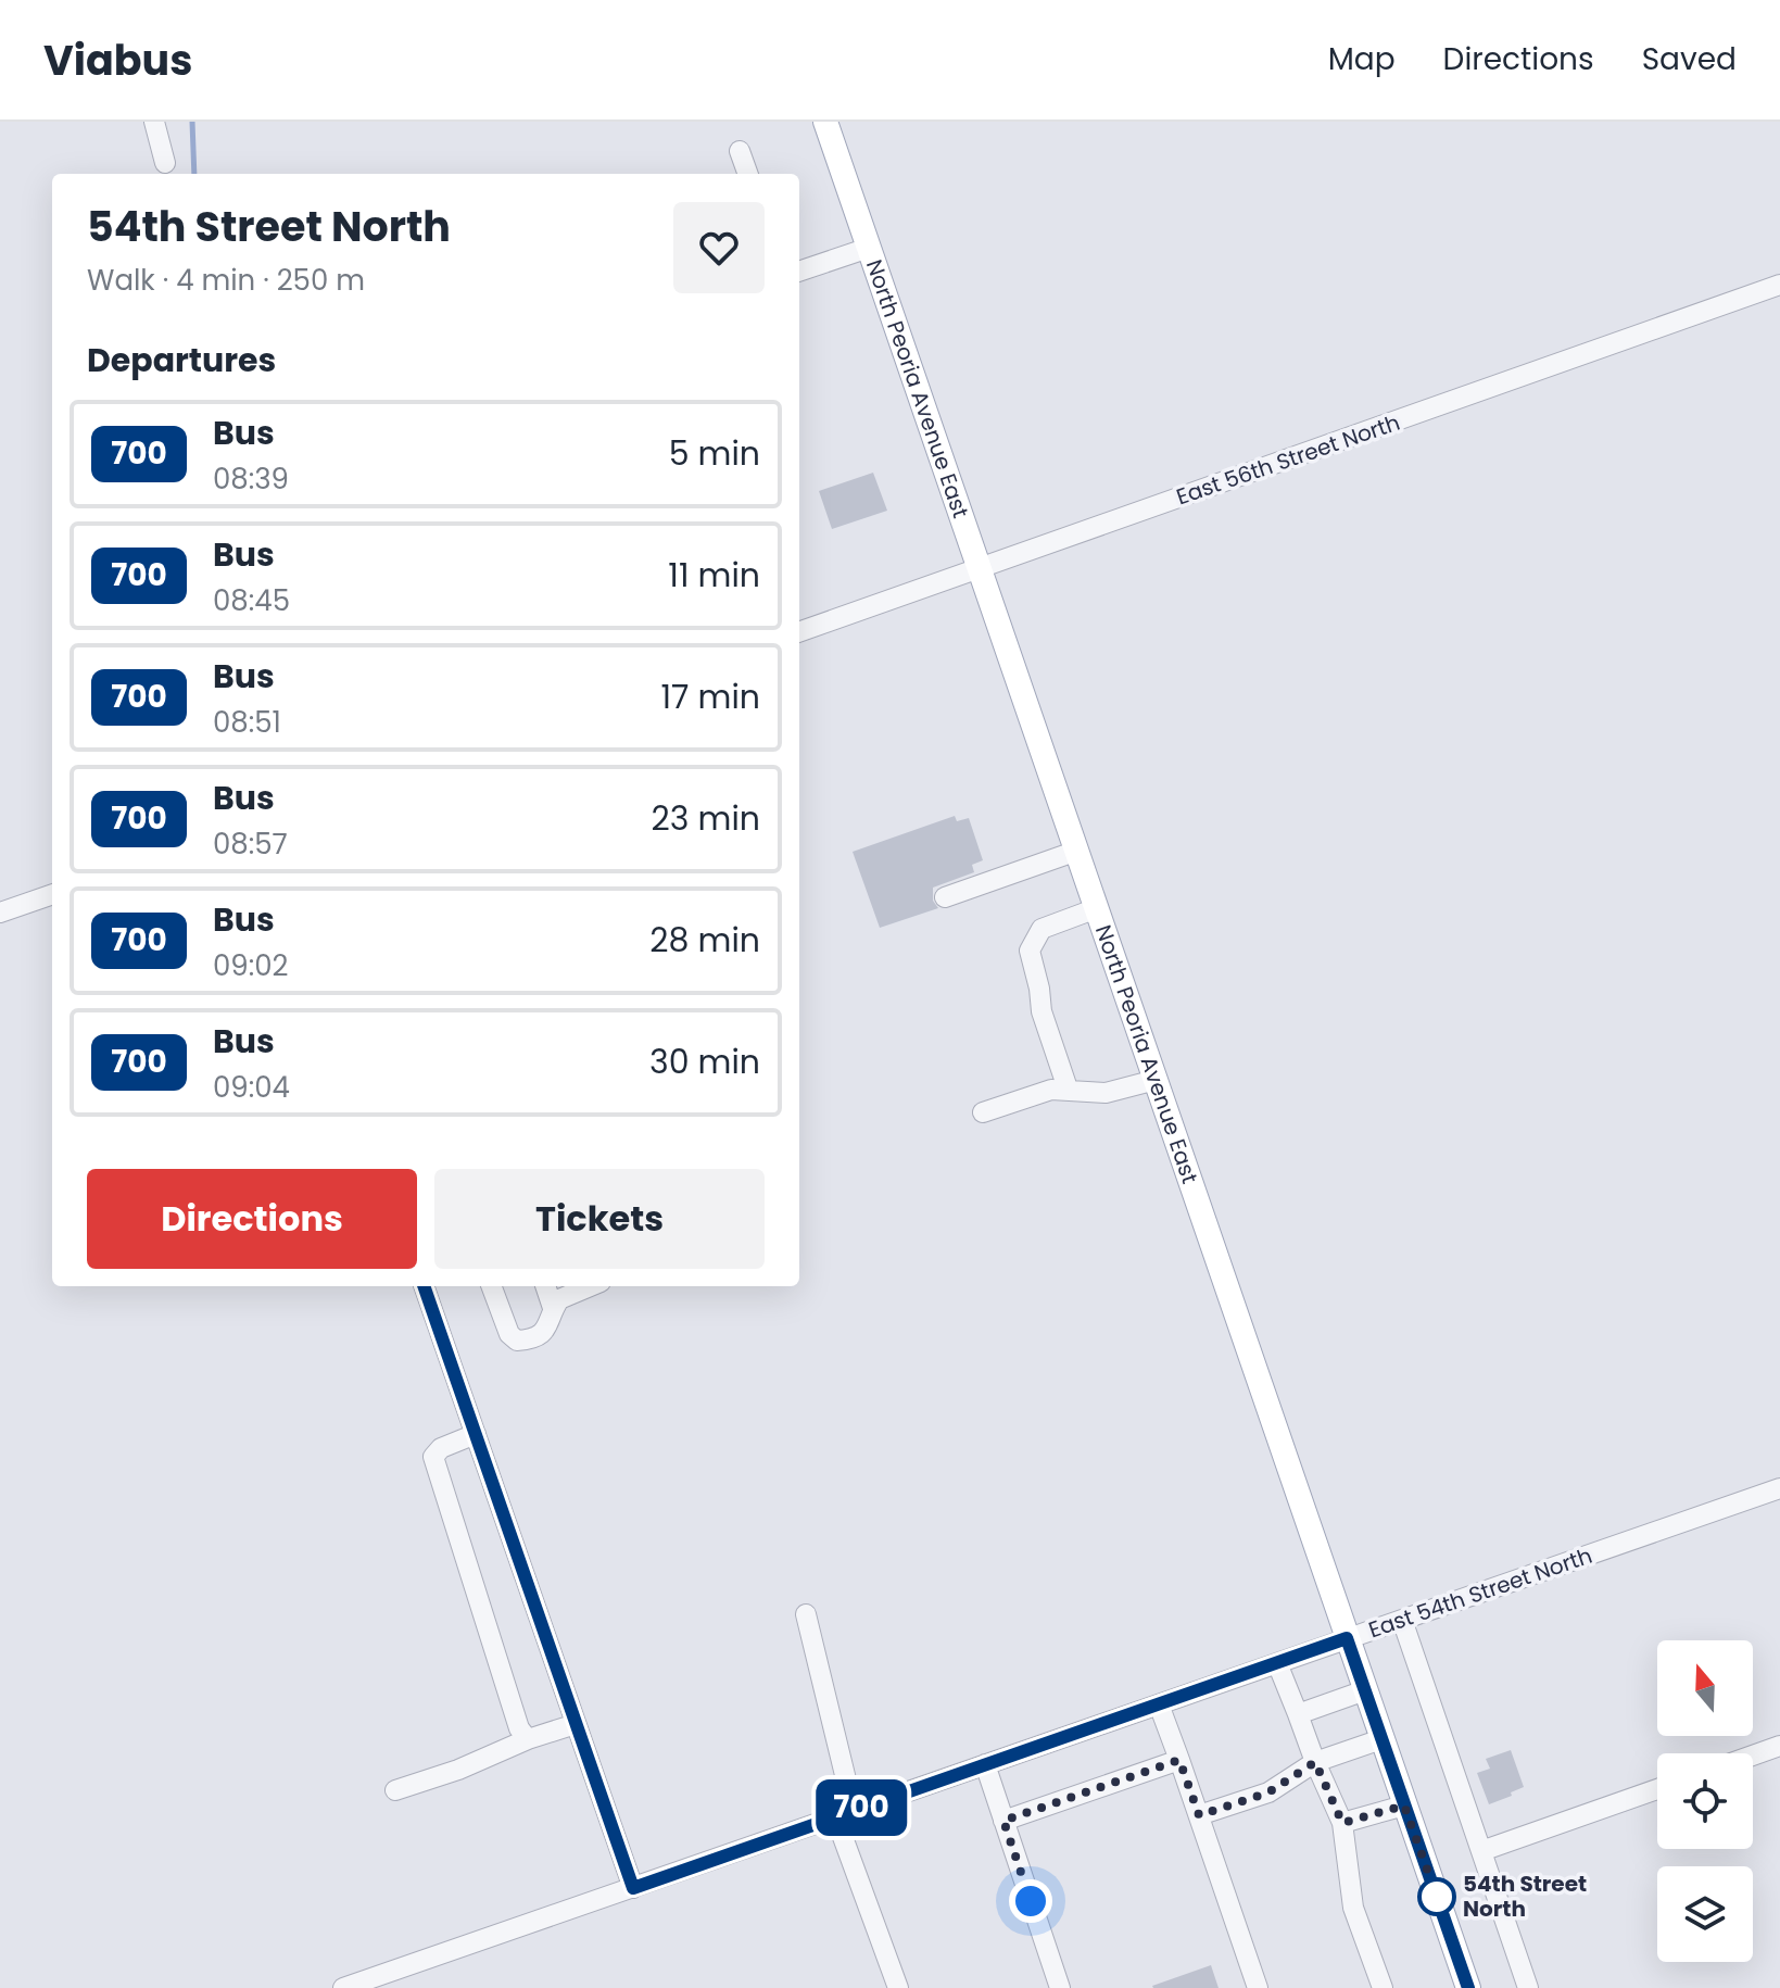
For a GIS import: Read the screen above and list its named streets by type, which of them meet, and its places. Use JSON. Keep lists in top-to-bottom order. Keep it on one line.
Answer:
{"streets":{"main road":["North Peoria Avenue East"],"street":["East 56th Street North","East 54th Street North"]},"crossings":[["North Peoria Avenue East","East 56th Street North"],["North Peoria Avenue East","East 54th Street North"]],"places":["54th Street North"],"lines":["bus line 700"],"north":"top","page":{"header":"Viabus","nav":["Map","Directions","Saved"],"on_map":"700","heading":[["54th Street North","Walk · 4 min · 250 m"],"Departures"],"list":[{"mark":"700","name":"Bus","note":"08:39","value":"5 min"},{"mark":"700","name":"Bus","note":"08:45","value":"11 min"},{"mark":"700","name":"Bus","note":"08:51","value":"17 min"},{"mark":"700","name":"Bus","note":"08:57","value":"23 min"},{"mark":"700","name":"Bus","note":"09:02","value":"28 min"},{"mark":"700","name":"Bus","note":"09:04","value":"30 min"}],"buttons":["Directions","Tickets"]}}
